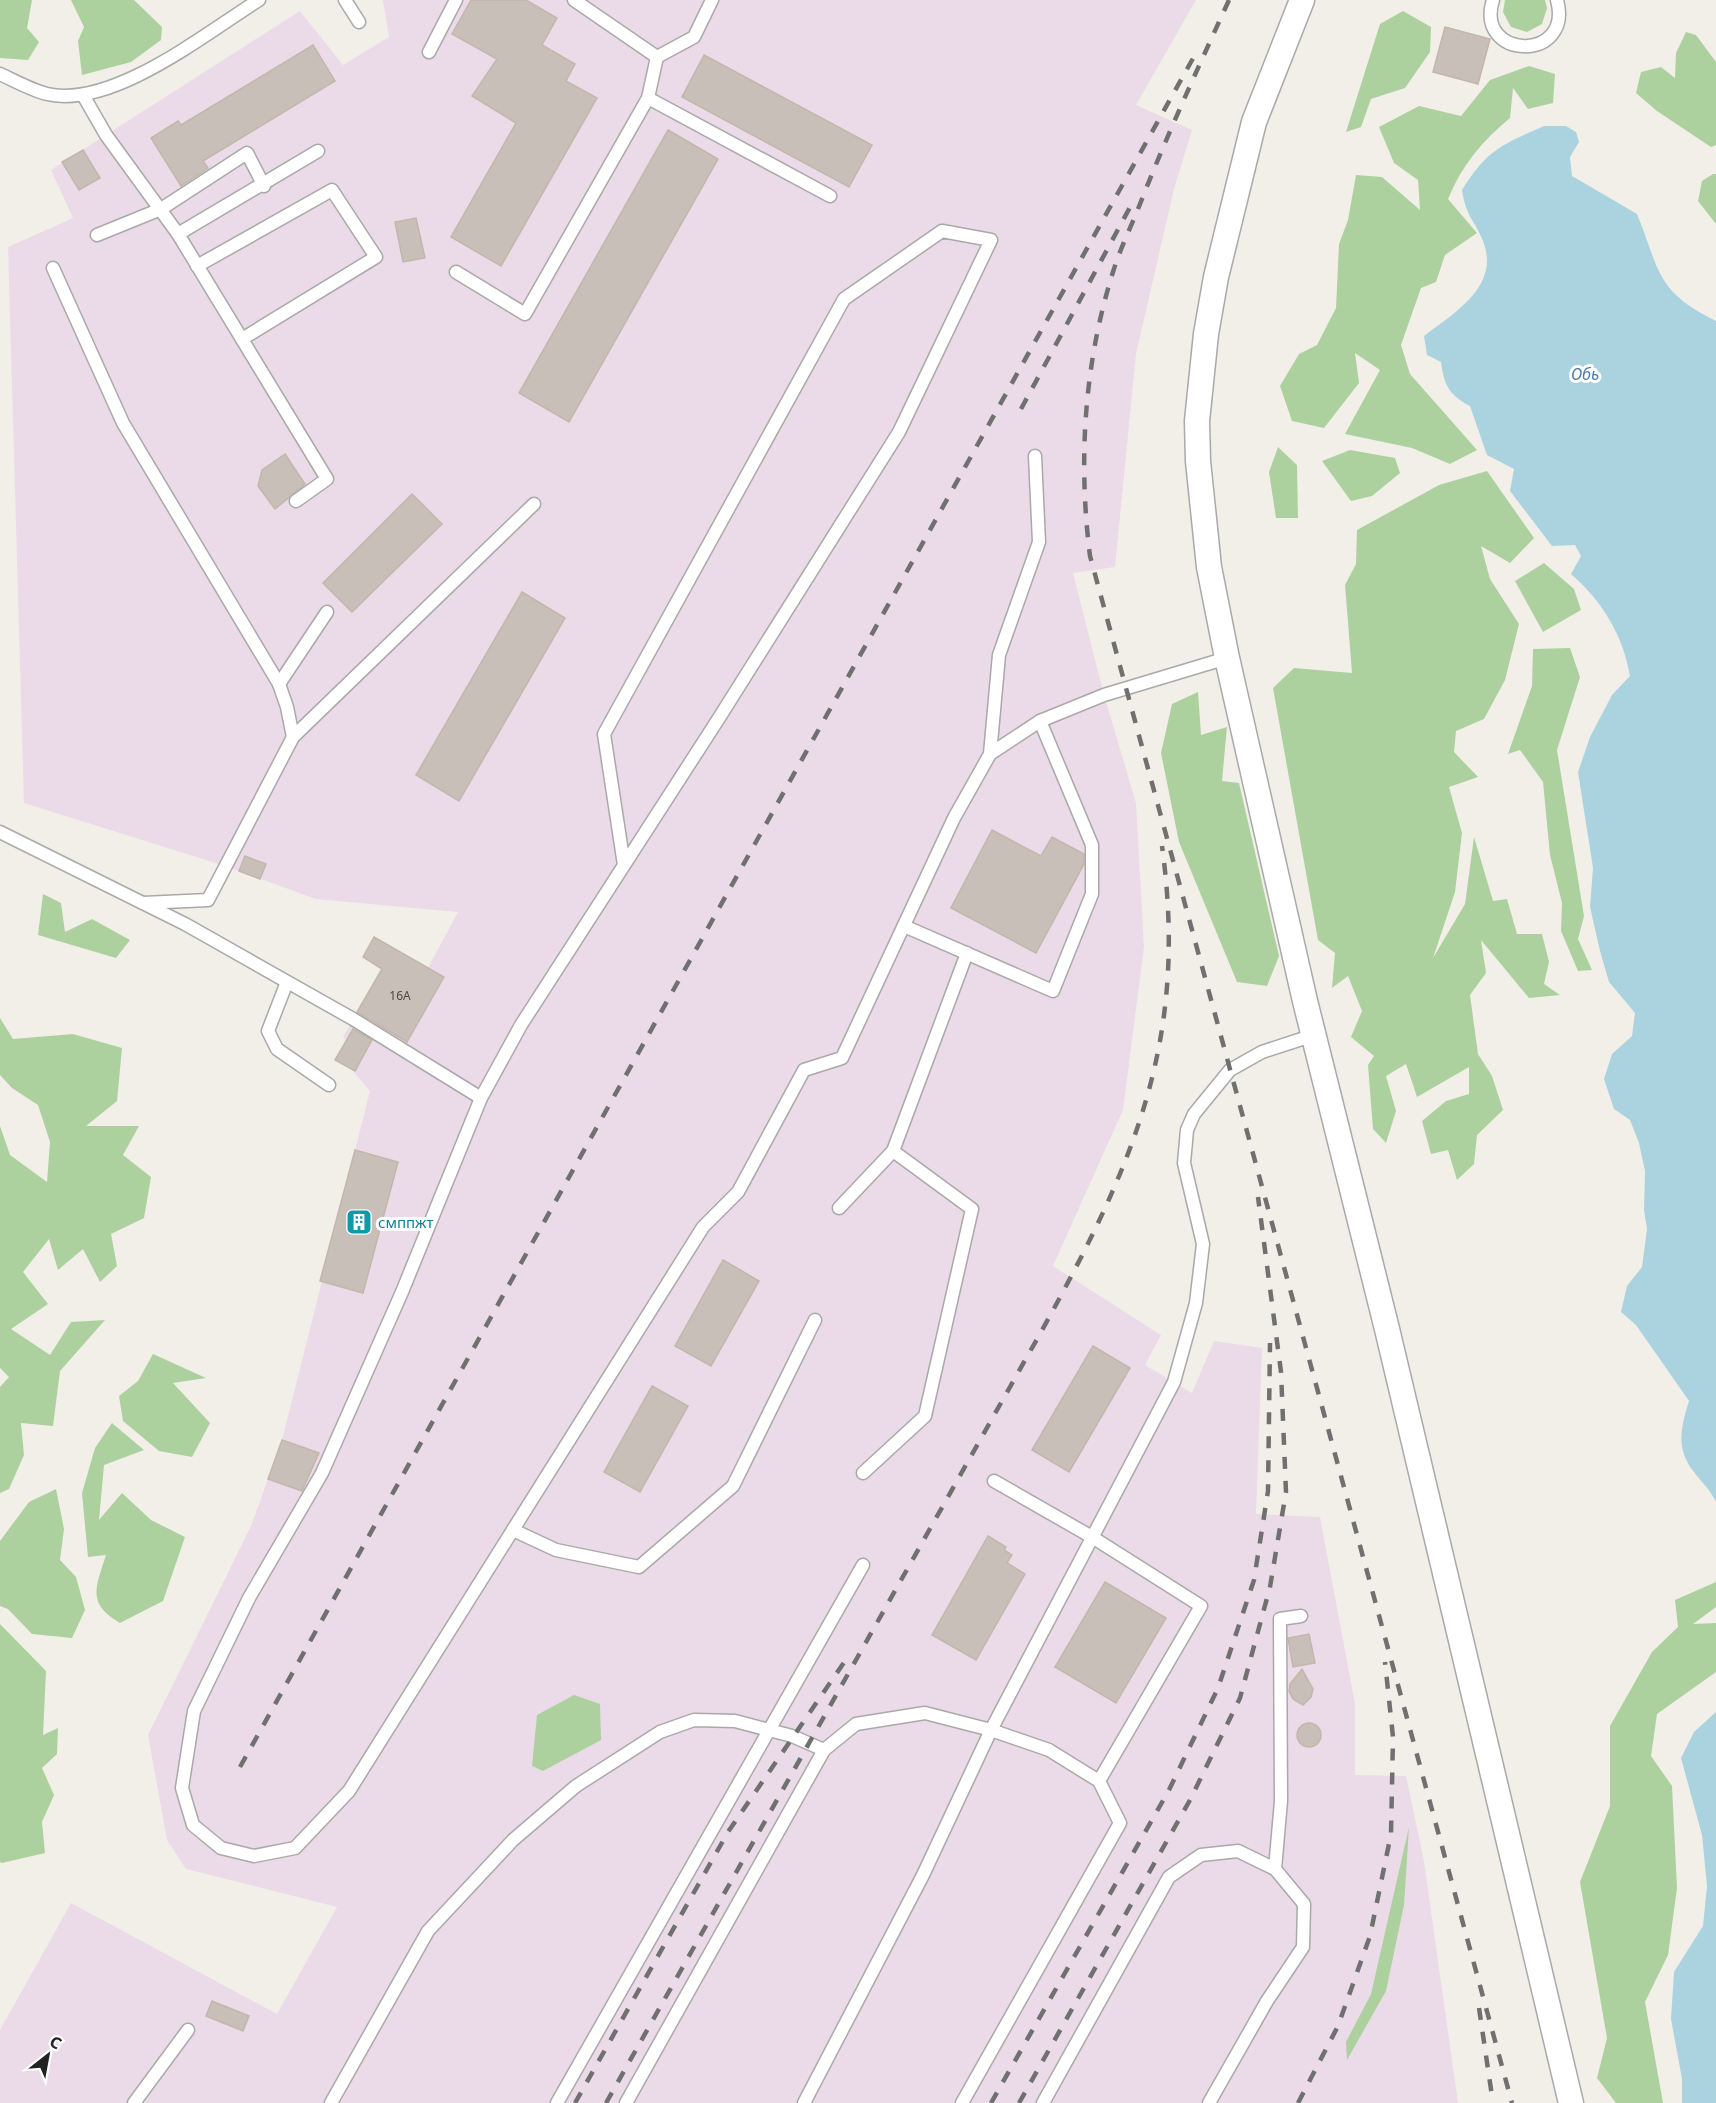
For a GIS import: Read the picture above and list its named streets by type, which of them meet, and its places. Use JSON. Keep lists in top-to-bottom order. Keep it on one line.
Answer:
{"water":["Обь"],"places":{"building":["смппжт"]},"house_numbers":["16А"],"north":"top right"}
